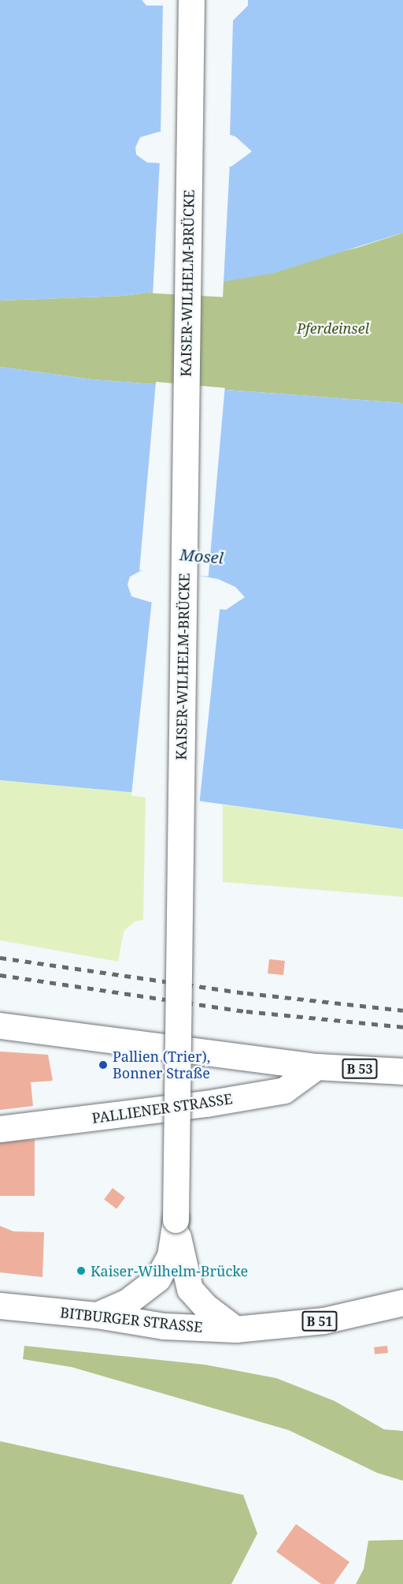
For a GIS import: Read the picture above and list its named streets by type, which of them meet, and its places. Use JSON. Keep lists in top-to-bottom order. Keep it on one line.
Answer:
{"streets":{"main road":["KAISER-WILHELM-BRÜCKE","B 53","PALLIENER STRASSE","BITBURGER STRASSE","B 51"]},"crossings":[["KAISER-WILHELM-BRÜCKE","BITBURGER STRASSE"],["B 53","PALLIENER STRASSE"]],"water":["Mosel"],"parks":["Pferdeinsel"],"places":["Pallien (Trier), Bonner Straße","Kaiser-Wilhelm-Brücke"]}
